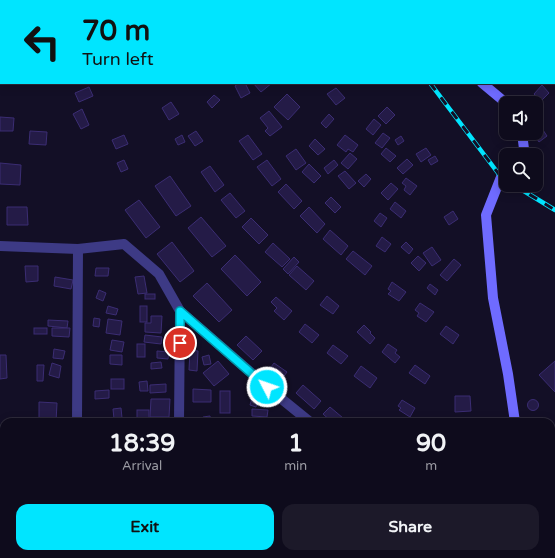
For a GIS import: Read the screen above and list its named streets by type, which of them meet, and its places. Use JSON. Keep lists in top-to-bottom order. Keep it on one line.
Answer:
{"page":{"turn":["70 m","Turn left"],"eta":["18:39","Arrival","1","min","90","m"],"buttons":["Exit","Share"]}}
